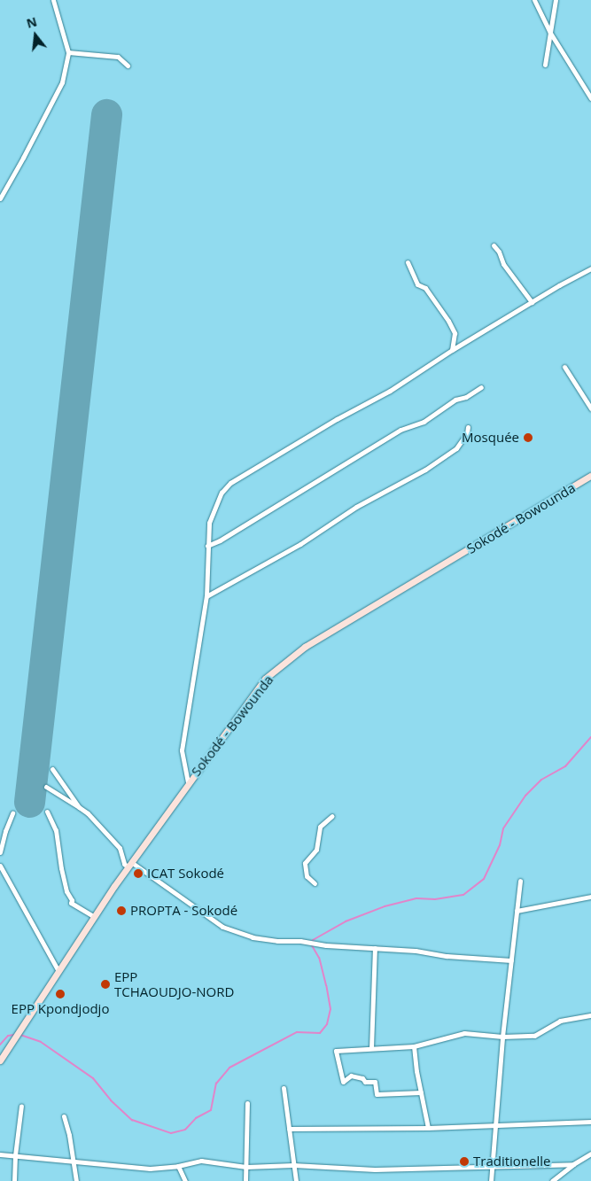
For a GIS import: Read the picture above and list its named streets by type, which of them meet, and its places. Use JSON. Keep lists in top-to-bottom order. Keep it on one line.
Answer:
{"streets":{"main road":["Sokodé - Bowounda"]},"places":["Mosquée","ICAT Sokodé","PROPTA - Sokodé","EPP TCHAOUDJO-NORD","EPP Kpondjodjo","Traditionelle"],"north":"top"}
